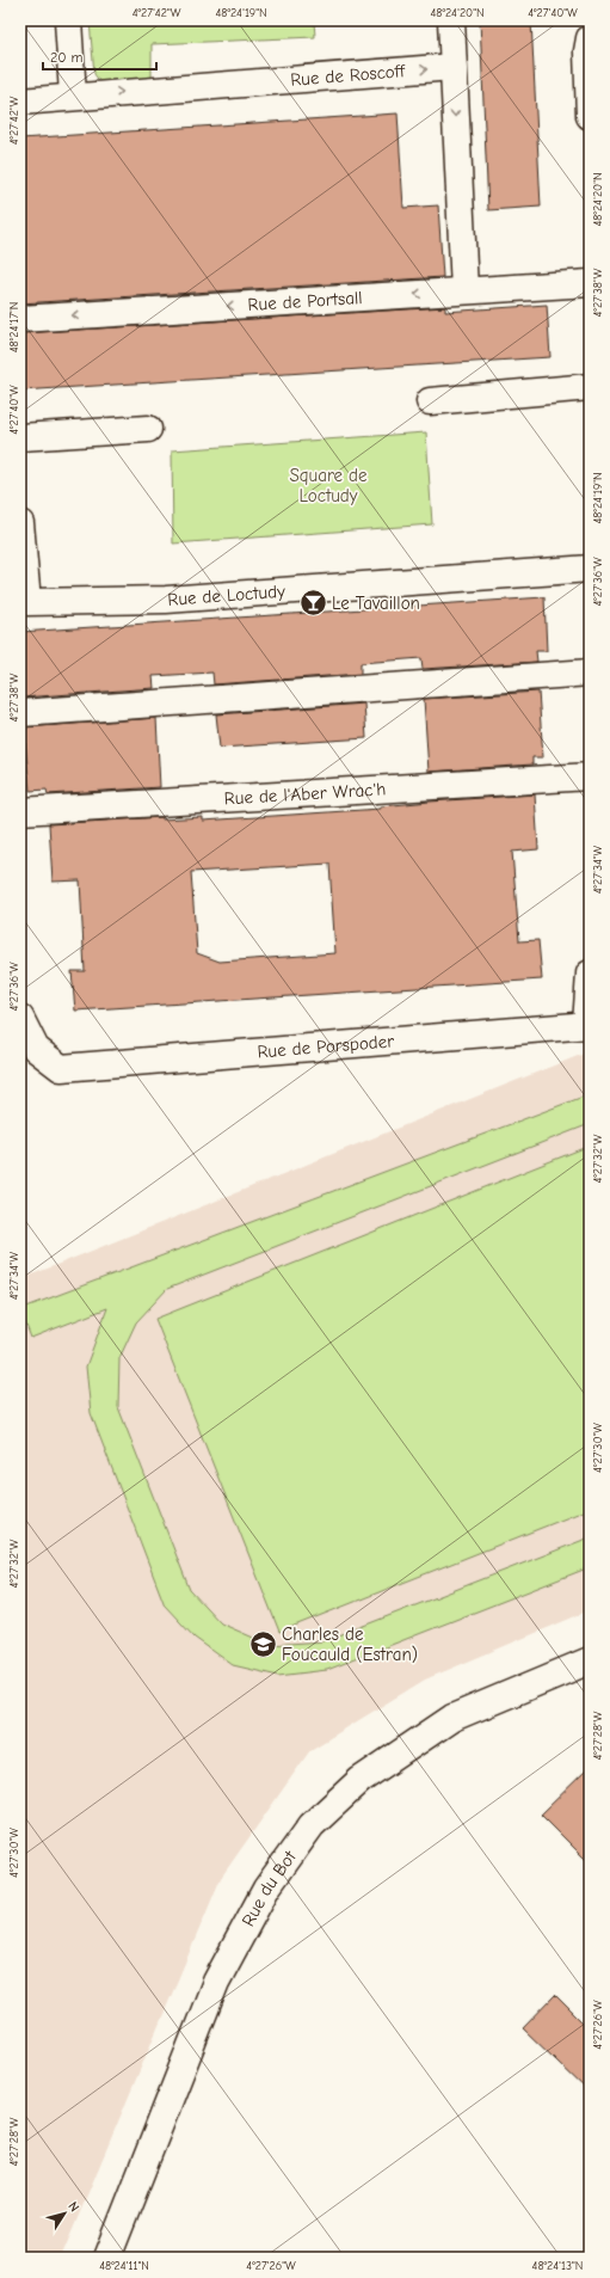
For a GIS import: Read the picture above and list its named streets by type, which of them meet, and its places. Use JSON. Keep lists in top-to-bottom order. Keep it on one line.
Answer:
{"streets":{"street":["Rue de Roscoff","Rue de Portsall","Rue de Loctudy","Rue de l'Aber Wrac'h","Rue de Porspoder","Rue du Bot"]},"one_way":["Rue de Roscoff"],"parks":["Square de Loctudy"],"places":{"bar":["Le Tavaillon"],"school or university":["Charles de Foucauld (Estran)"]},"scale_bar":"20 m","north":"top right","coordinates":["4°27'42\"W","48°24'19\"N","48°24'20\"N","4°27'40\"W","4°27'38\"W","48°24'17\"N","4°27'36\"W","4°27'34\"W","4°27'32\"W","4°27'30\"W","4°27'28\"W","4°27'26\"W","48°24'11\"N","48°24'13\"N"]}
